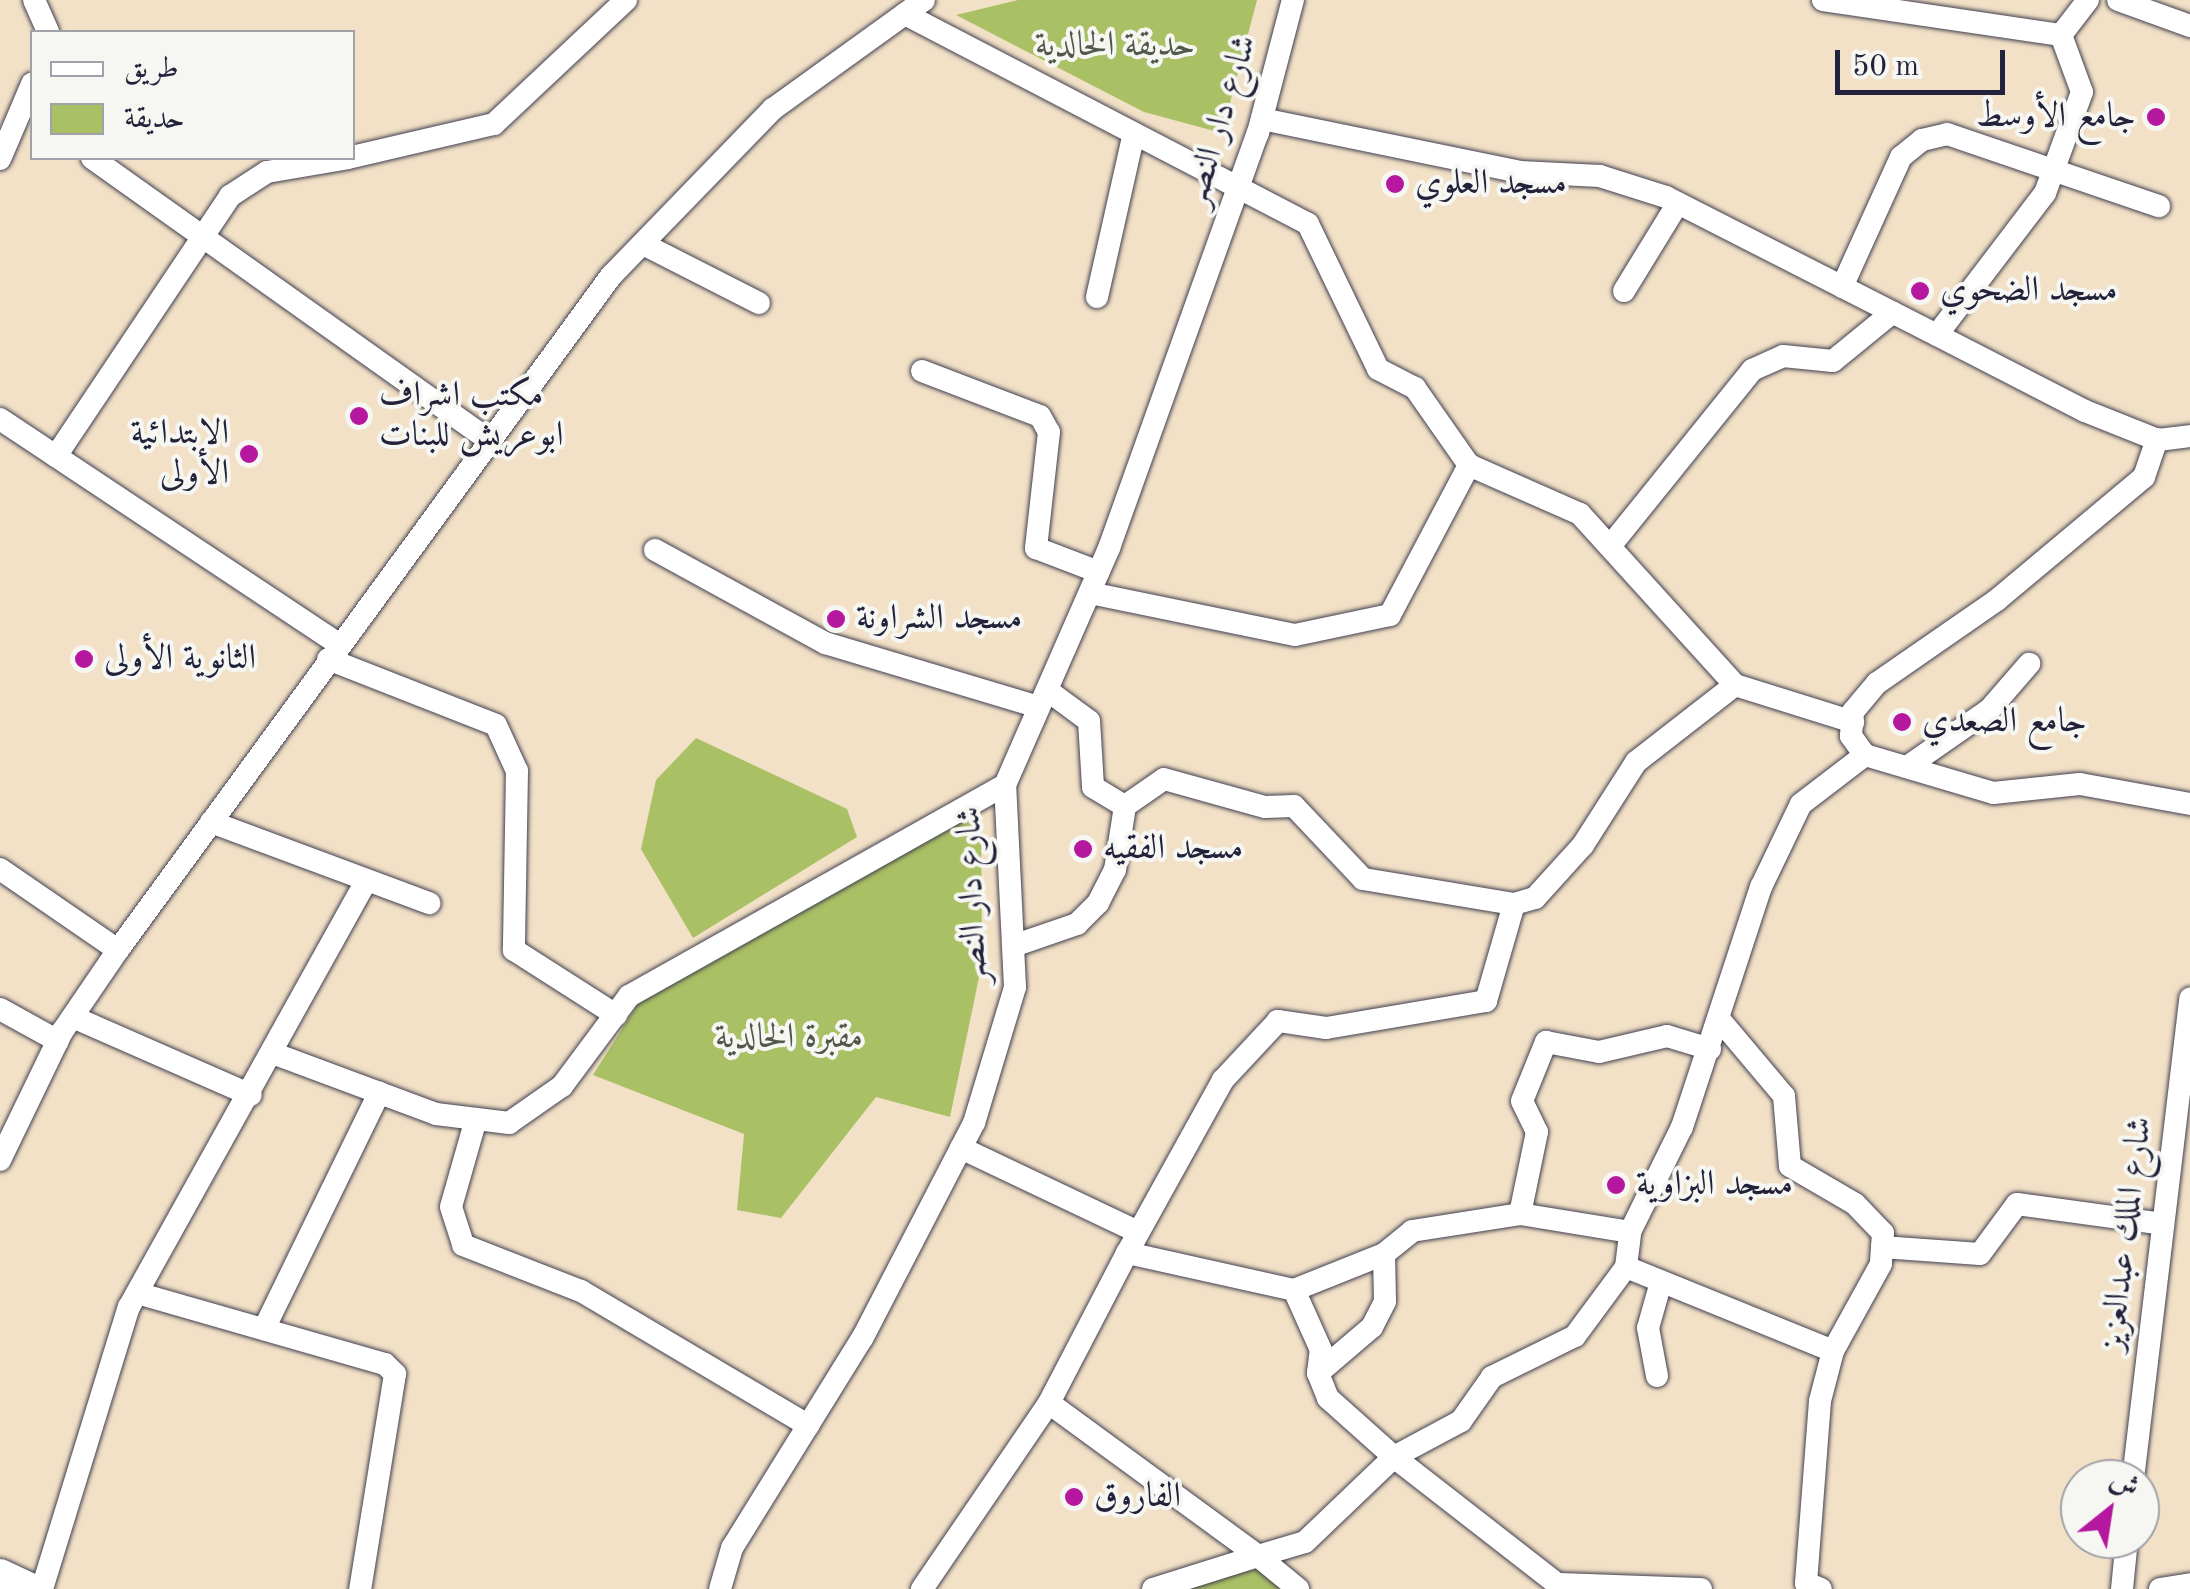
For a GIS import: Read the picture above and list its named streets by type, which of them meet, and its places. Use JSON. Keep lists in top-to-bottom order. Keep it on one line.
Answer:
{"streets":{"street":["شارع دار النصر","شارع الملك عبدالعزيز"]},"parks":["حديقة الخالدية","مقبرة الخالدية"],"places":["جامع الأوسط","مسجد العلوي","مسجد الضحوي","مكتب اشراف ابوعريش للبنات","الابتدائية الأولى","مسجد الشراونة","الثانوية الأولى","جامع الصعدي","مسجد الفقيه","مسجد البزاوية","الفاروق"],"legend":["طريق","حديقة"],"scale_bar":"50 m","north":"top right"}
